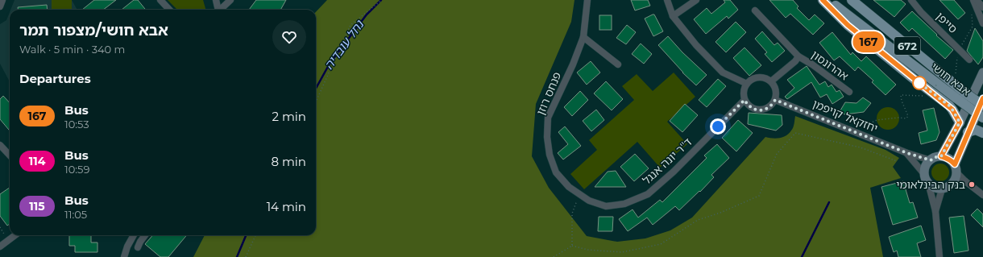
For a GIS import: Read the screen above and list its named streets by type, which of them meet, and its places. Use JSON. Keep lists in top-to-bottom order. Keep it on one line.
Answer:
{"streets":{"main road":["672","אבא חושי"],"street":["סייפן","אהרונסון","פנחס רוזן","יחזקאל קויפמן","ד''ר יונה אנגל"]},"crossings":[["אהרונסון","יחזקאל קויפמן"],["אהרונסון","ד''ר יונה אנגל"],["פנחס רוזן","ד''ר יונה אנגל"],["יחזקאל קויפמן","ד''ר יונה אנגל"]],"water":["נחל עובדיה"],"places":["בנק הבינלאומי"],"lines":["bus line 167"],"page":{"on_map":"167","heading":[["אבא חושי/מצפור תמר","Walk · 5 min · 340 m"],"Departures"],"list":[{"mark":"167","name":"Bus","note":"10:53","value":"2 min"},{"mark":"114","name":"Bus","note":"10:59","value":"8 min"},{"mark":"115","name":"Bus","note":"11:05","value":"14 min"}]}}
